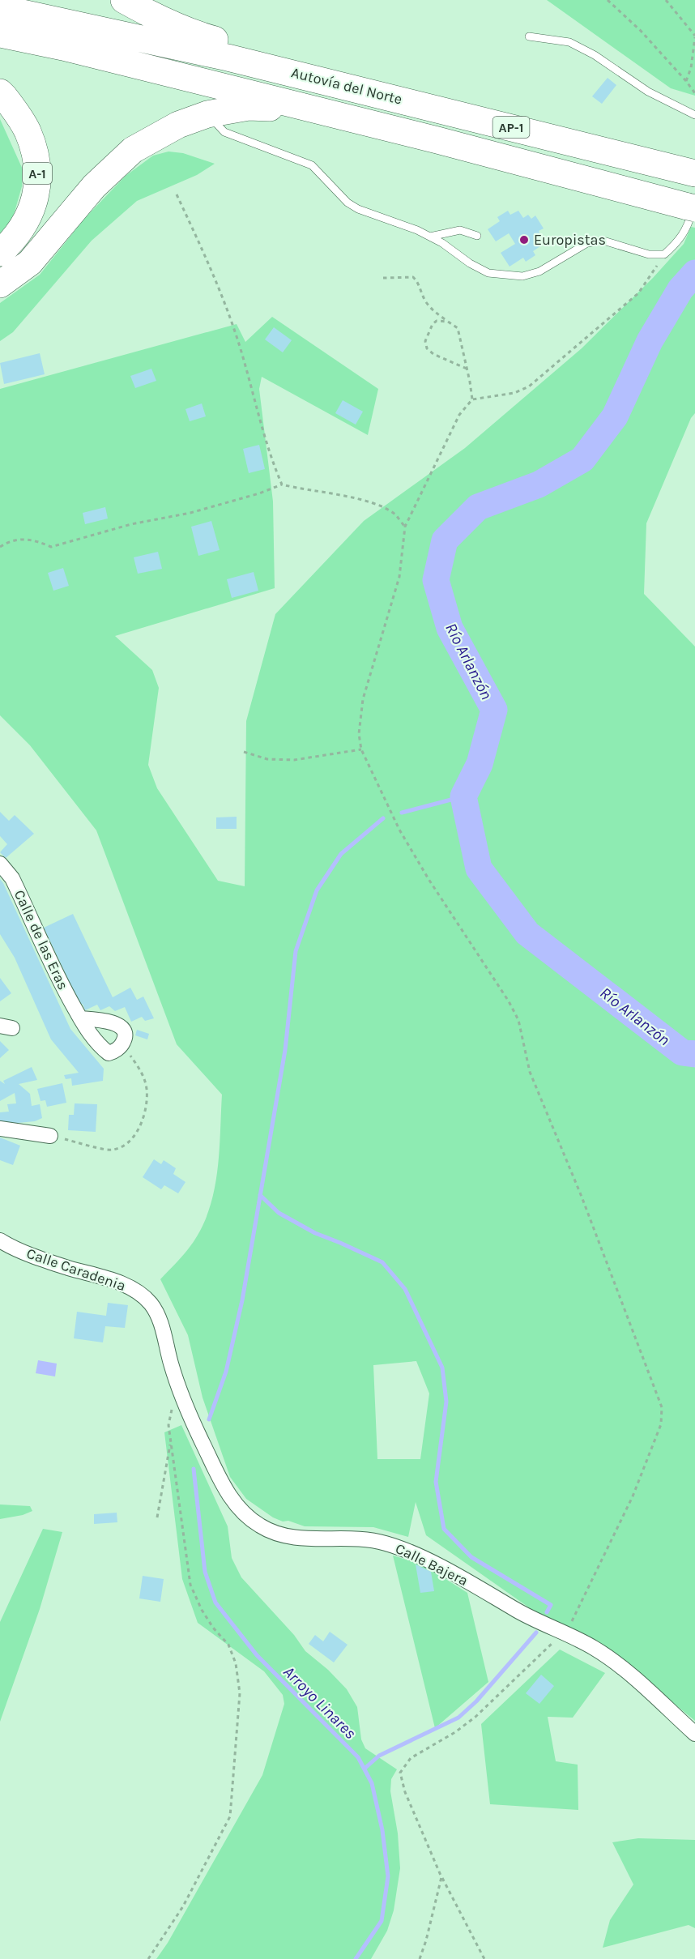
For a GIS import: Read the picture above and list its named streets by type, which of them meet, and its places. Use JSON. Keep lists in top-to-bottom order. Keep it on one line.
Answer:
{"streets":{"highway":["Autovía del Norte","AP-1","A-1"],"street":["Calle de las Eras","Calle Caradenia","Calle Bajera"]},"crossings":[["Calle Caradenia","Calle Bajera"]],"water":["Río Arlanzón","Arroyo Linares"],"places":["Europistas"]}
